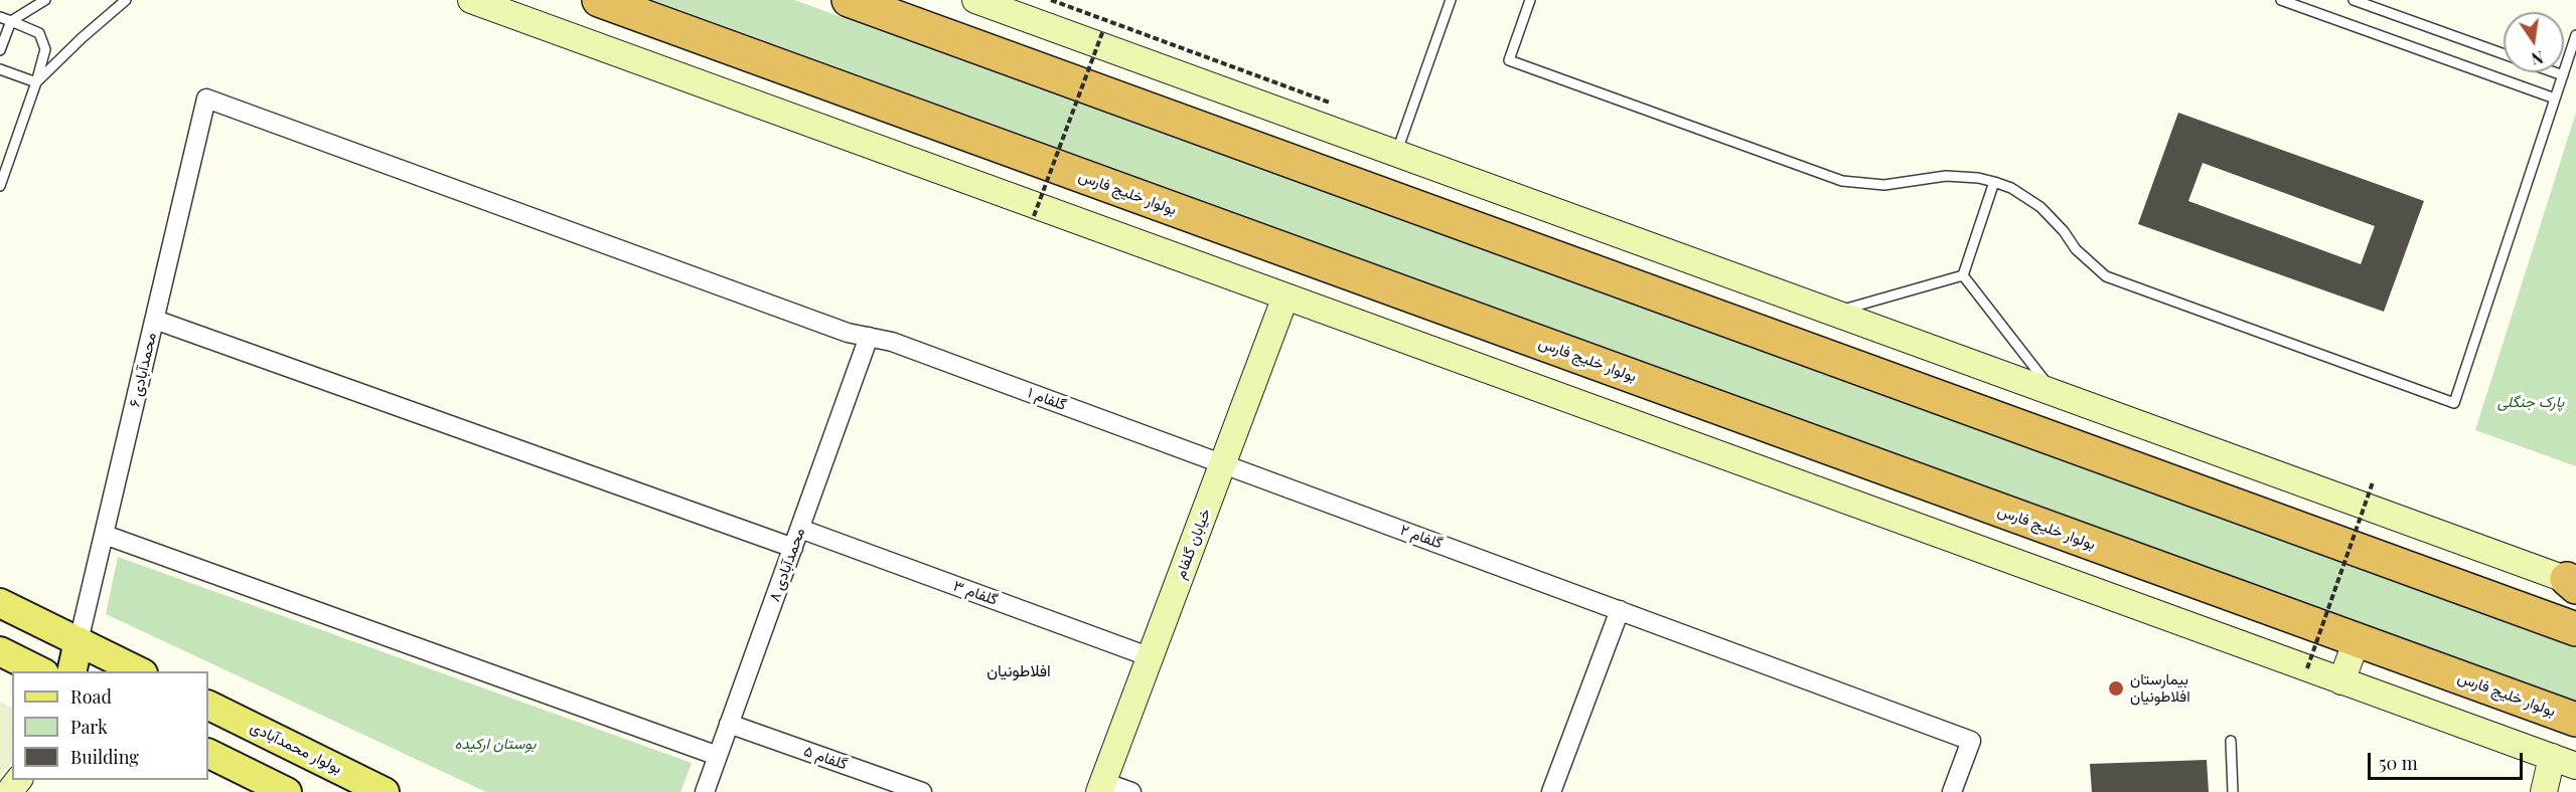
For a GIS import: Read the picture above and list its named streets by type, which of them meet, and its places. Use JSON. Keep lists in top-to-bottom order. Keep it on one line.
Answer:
{"streets":{"highway":["بولوار خلیج فارس"],"main road":["بولوار محمدآبادی"],"street":["محمدآبادی ۶","گلفام ۱","گلفام ۲","خیابان گلفام","محمدآبادی ۸","گلفام ۳","گلفام ۵"]},"crossings":[["محمدآبادی ۶","گلفام ۱"],["گلفام ۱","گلفام ۲"],["گلفام ۱","خیابان گلفام"],["گلفام ۱","محمدآبادی ۸"],["گلفام ۲","خیابان گلفام"],["خیابان گلفام","گلفام ۳"],["محمدآبادی ۸","گلفام ۳"],["محمدآبادی ۸","گلفام ۵"]],"districts":["افلاطونیان"],"parks":["پارک جنگلی","بوستان ارکیده"],"places":["بیمارستان افلاطونیان"],"legend":["Road","Park","Building"],"scale_bar":"50 m","north":"bottom"}
